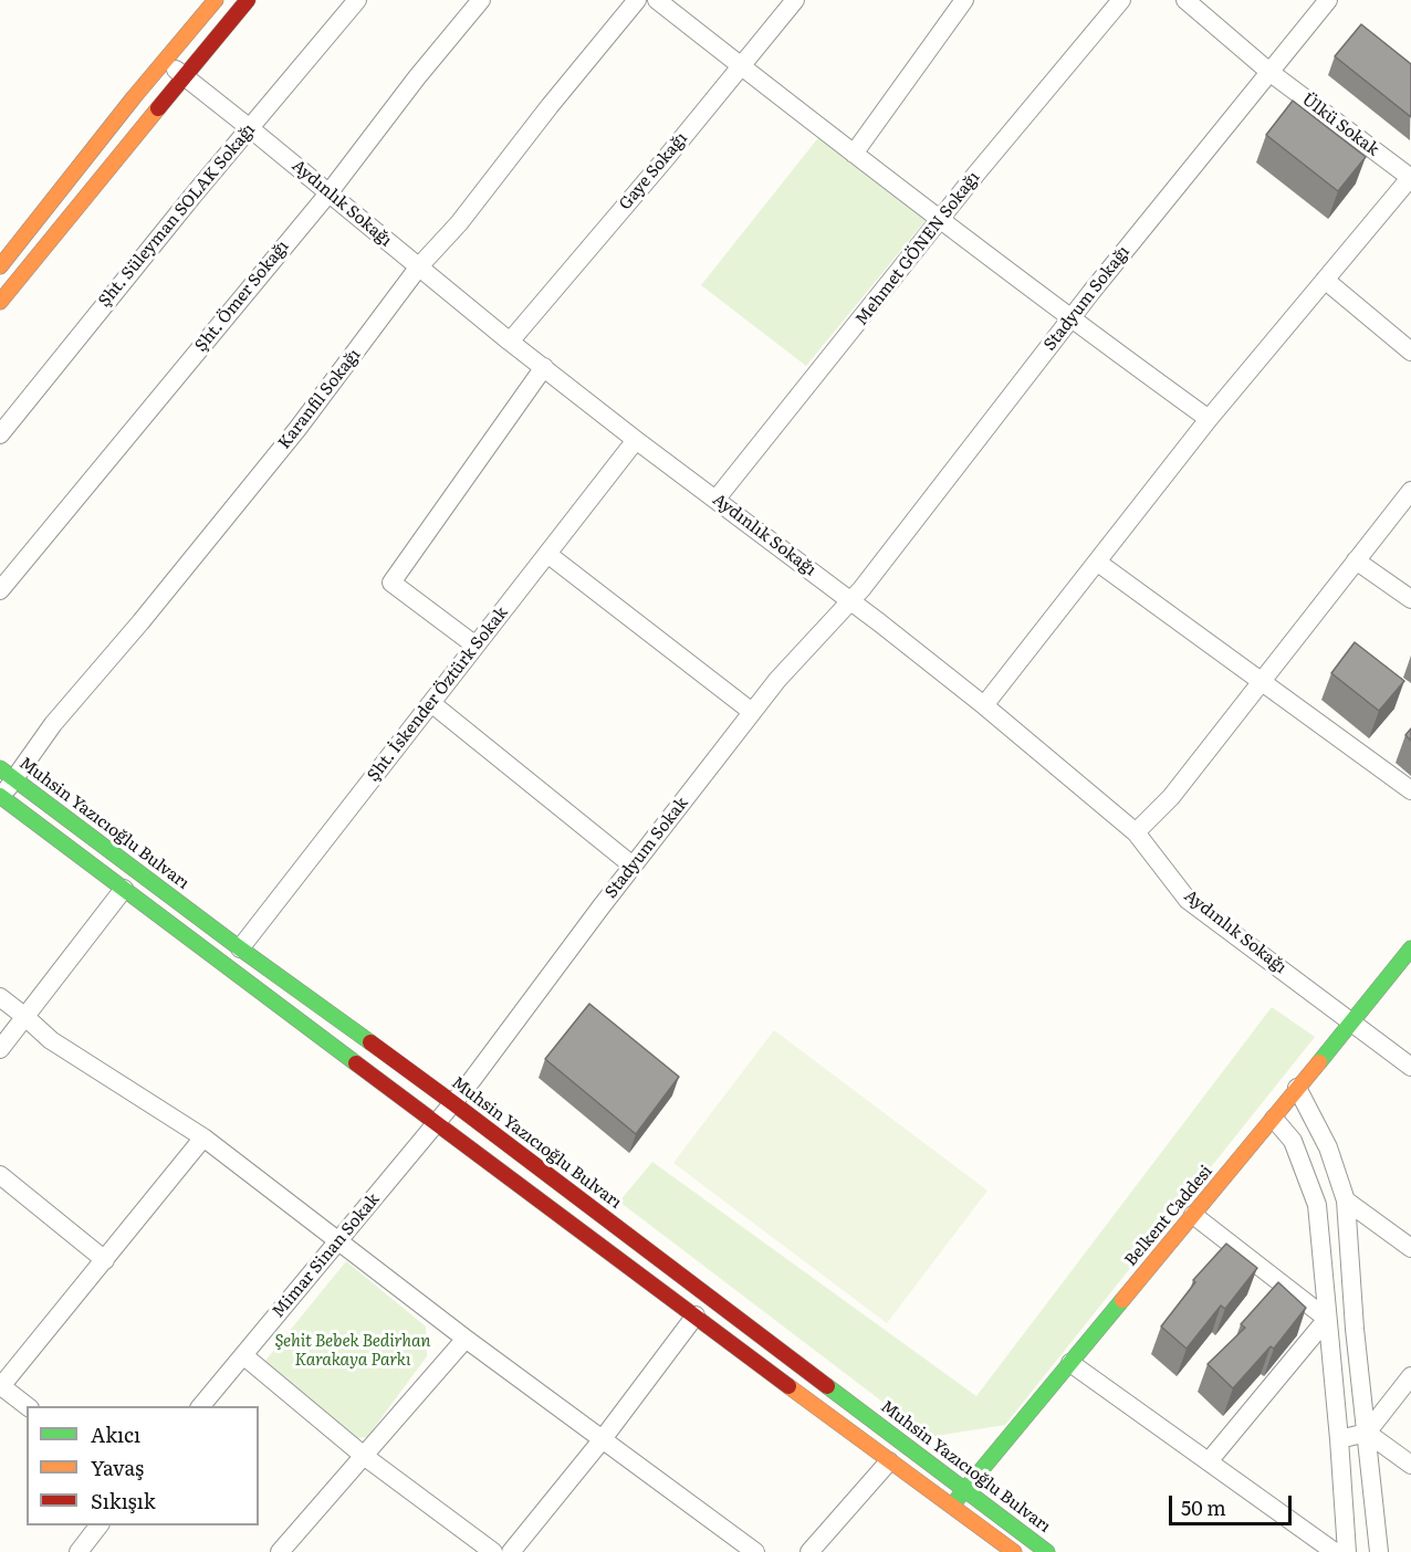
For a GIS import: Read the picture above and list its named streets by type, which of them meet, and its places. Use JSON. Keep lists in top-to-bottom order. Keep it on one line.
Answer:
{"streets":{"main road":["Muhsin Yazıcıoğlu Bulvarı","Belkent Caddesi"],"street":["Ülkü Sokak","Gaye Sokağı","Aydınlık Sokağı","Şht. Süleyman SOLAK Sokağı","Mehmet GÖNEN Sokağı","Şht. Ömer Sokağı","Stadyum Sokağı","Karanfil Sokağı","Şht. İskender Öztürk Sokak","Stadyum Sokak","Mimar Sinan Sokak"]},"crossings":[["Ülkü Sokak","Stadyum Sokağı"],["Gaye Sokağı","Aydınlık Sokağı"],["Aydınlık Sokağı","Şht. Süleyman SOLAK Sokağı"],["Aydınlık Sokağı","Mehmet GÖNEN Sokağı"],["Aydınlık Sokağı","Şht. Ömer Sokağı"],["Aydınlık Sokağı","Stadyum Sokağı"],["Aydınlık Sokağı","Karanfil Sokağı"],["Aydınlık Sokağı","Şht. İskender Öztürk Sokak"],["Aydınlık Sokağı","Stadyum Sokak"],["Aydınlık Sokağı","Belkent Caddesi"],["Stadyum Sokağı","Stadyum Sokak"],["Karanfil Sokağı","Muhsin Yazıcıoğlu Bulvarı"],["Şht. İskender Öztürk Sokak","Muhsin Yazıcıoğlu Bulvarı"],["Muhsin Yazıcıoğlu Bulvarı","Stadyum Sokak"],["Muhsin Yazıcıoğlu Bulvarı","Belkent Caddesi"],["Muhsin Yazıcıoğlu Bulvarı","Mimar Sinan Sokak"],["Stadyum Sokak","Mimar Sinan Sokak"]],"parks":["Şehit Bebek Bedirhan Karakaya Parkı"],"legend":["Akıcı","Yavaş","Sıkışık"],"scale_bar":"50 m"}
